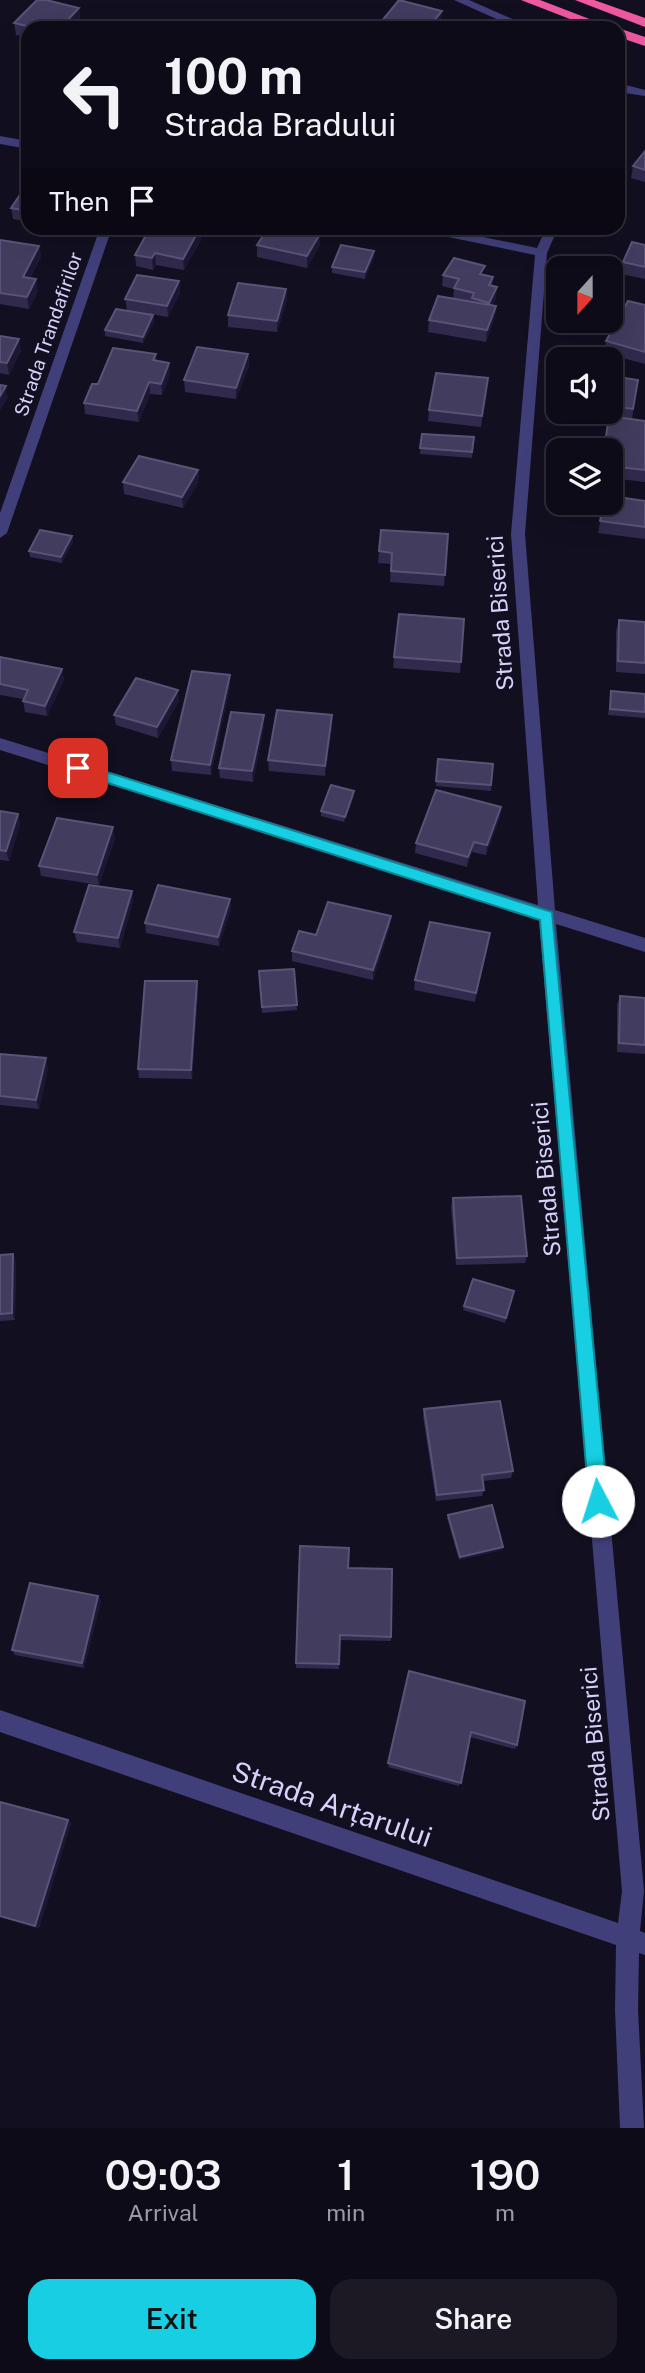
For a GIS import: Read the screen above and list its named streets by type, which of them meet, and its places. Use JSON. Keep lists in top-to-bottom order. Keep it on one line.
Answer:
{"streets":{"street":["Strada Trandafirilor","Strada Biserici","Strada Arțarului"]},"crossings":[["Strada Biserici","Strada Arțarului"]],"north":"bottom","page":{"turn":["100 m","Strada Bradului"],"then":"Then","eta":["09:03","Arrival","1","min","190","m"],"buttons":["Exit","Share"]}}
